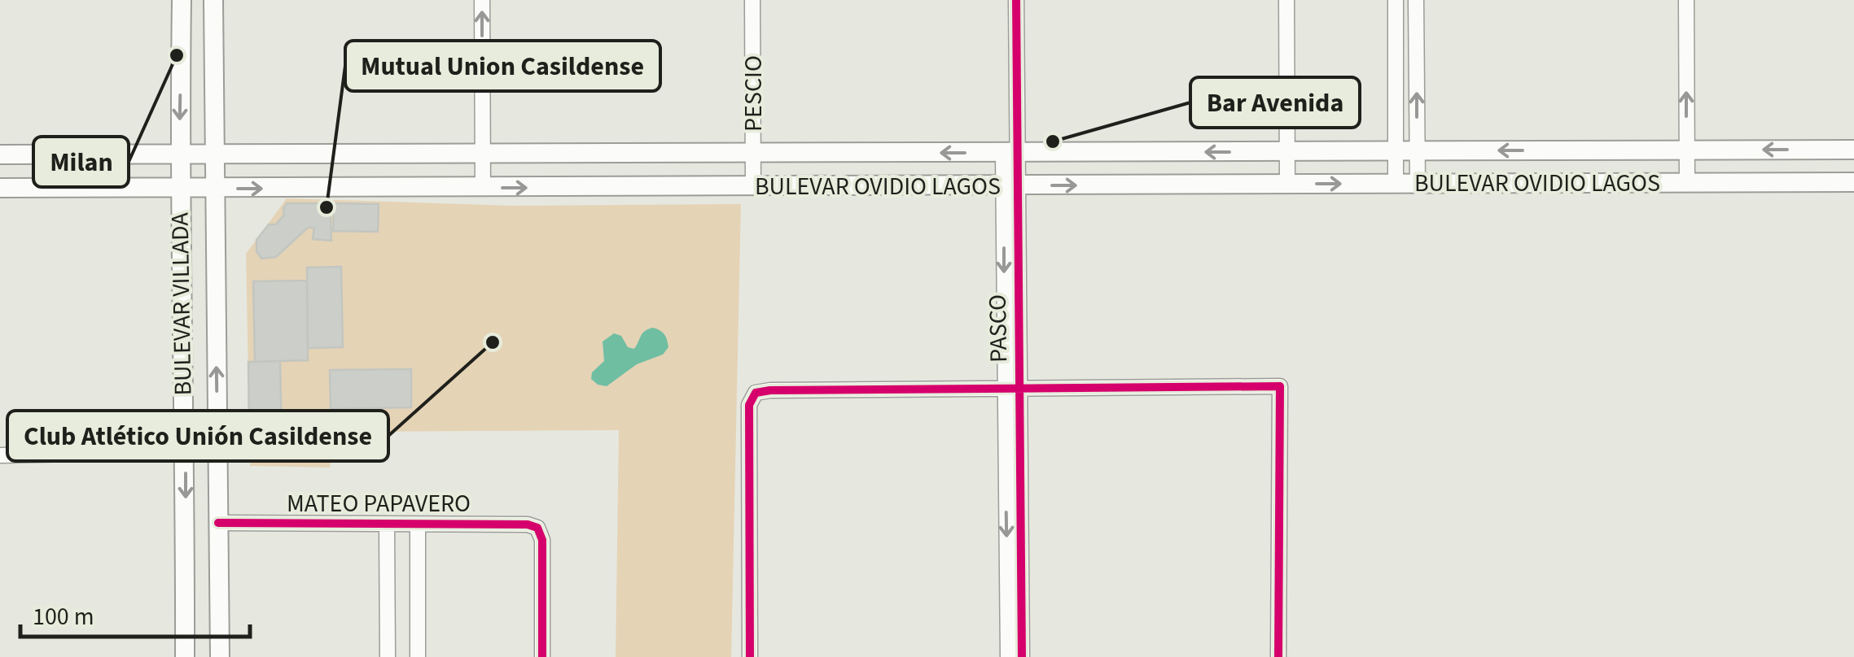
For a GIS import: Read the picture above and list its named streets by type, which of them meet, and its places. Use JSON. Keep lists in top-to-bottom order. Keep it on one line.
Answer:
{"streets":{"main road":["BULEVAR OVIDIO LAGOS","BULEVAR VILLADA"],"street":["PESCIO","PASCO","MATEO PAPAVERO"]},"crossings":[["PESCIO","BULEVAR OVIDIO LAGOS"],["BULEVAR OVIDIO LAGOS","BULEVAR VILLADA"],["BULEVAR OVIDIO LAGOS","PASCO"],["BULEVAR VILLADA","MATEO PAPAVERO"]],"places":["Milan","Bar Avenida","Mutual Union Casildense","Club Atlético Unión Casildense"],"scale_bar":"100 m"}
